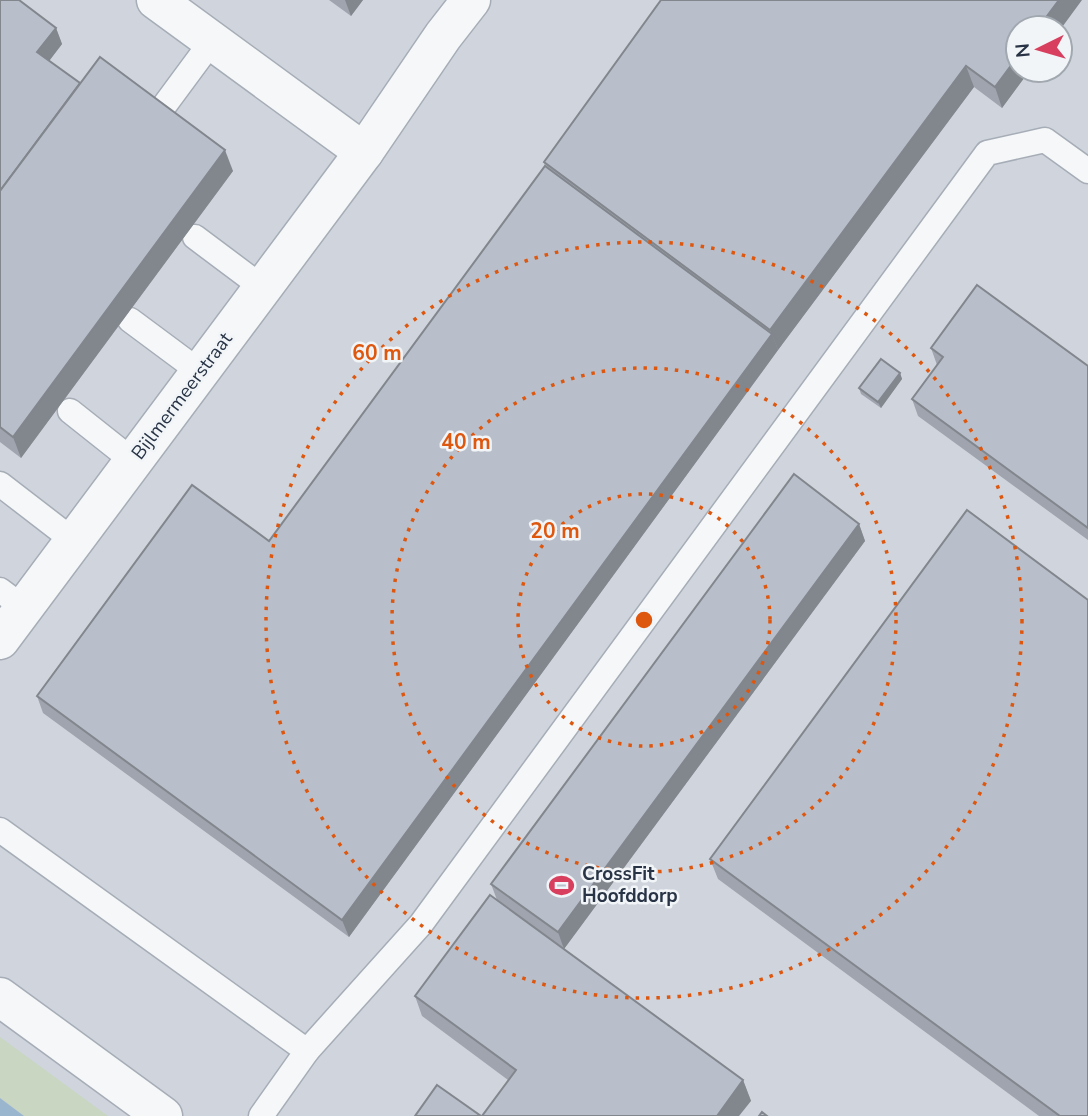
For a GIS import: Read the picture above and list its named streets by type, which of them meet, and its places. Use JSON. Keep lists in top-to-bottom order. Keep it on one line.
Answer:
{"streets":{"street":["Bijlmermeerstraat"]},"places":{"sports":["CrossFit Hoofddorp"]},"north":"left","rings":["60 m","40 m","20 m"]}
